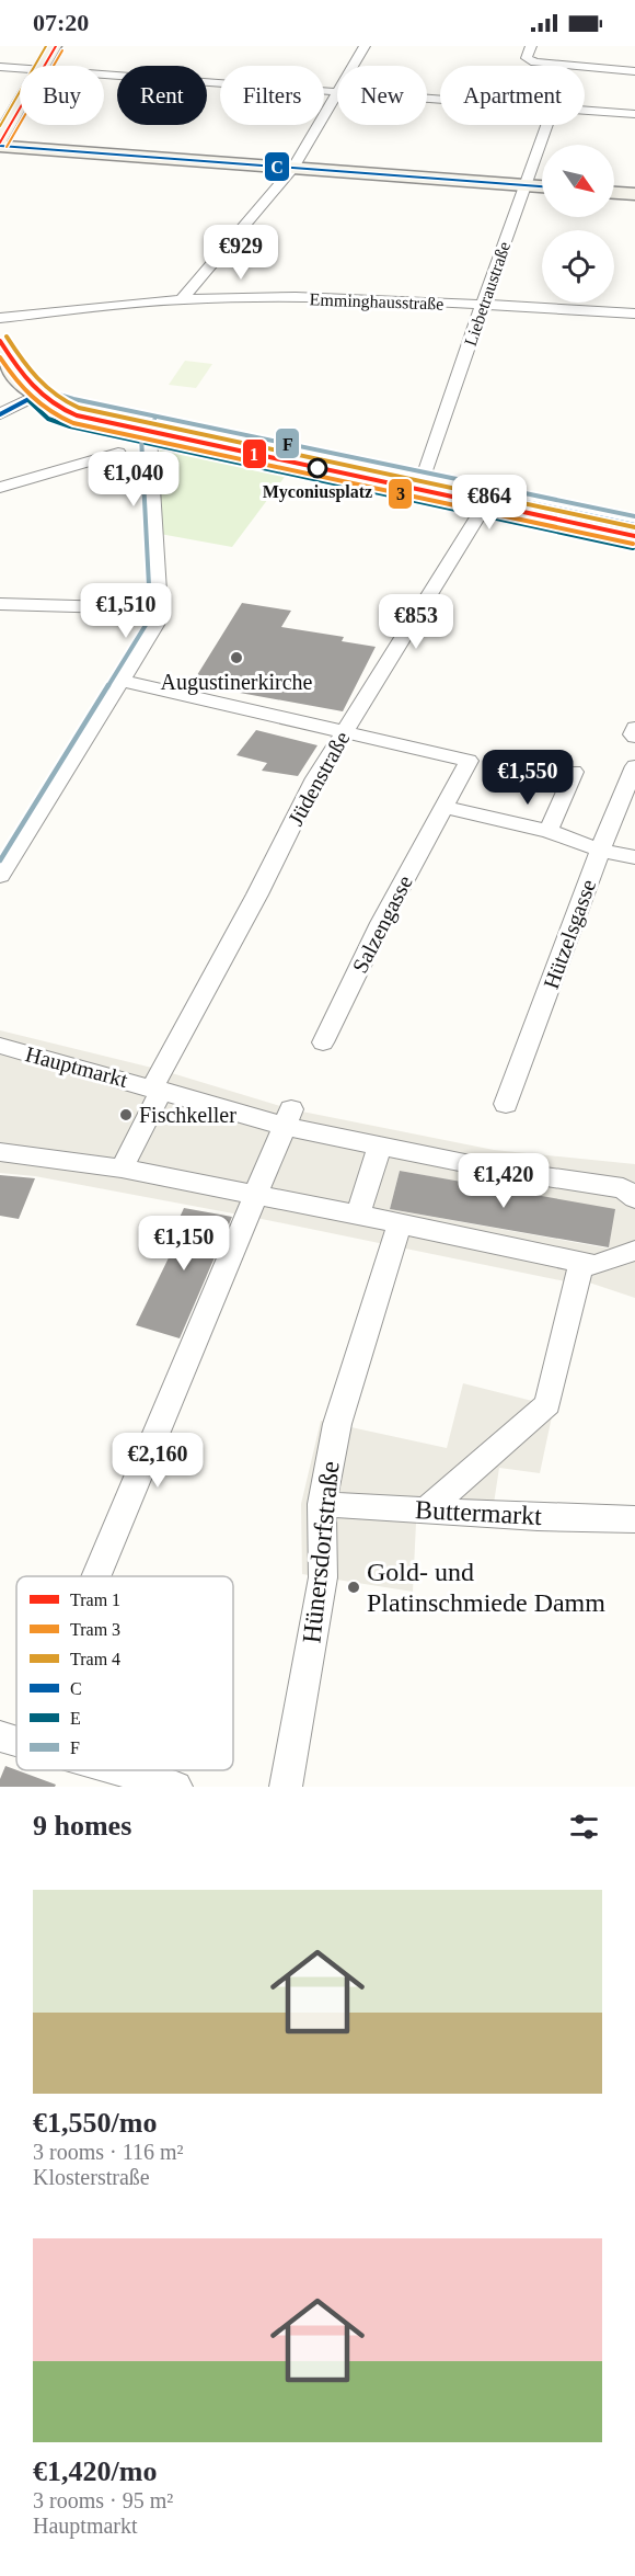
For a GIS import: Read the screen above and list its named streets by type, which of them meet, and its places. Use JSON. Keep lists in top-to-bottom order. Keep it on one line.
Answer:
{"streets":{"street":["Liebetraustraße","Emminghausstraße","Jüdenstraße","Salzengasse","Hützelsgasse","Hauptmarkt","Buttermarkt","Hünersdorfstraße"]},"crossings":[["Liebetraustraße","Emminghausstraße"],["Jüdenstraße","Salzengasse"],["Jüdenstraße","Hauptmarkt"],["Buttermarkt","Hünersdorfstraße"]],"places":["Myconiusplatz","Augustinerkirche","Fischkeller","Gold- und Platinschmiede Damm"],"lines":["tram line 1","tram line 4","tram line 3","transit line C","transit line F","transit line E"],"legend":["Tram 1","Tram 3","Tram 4","C","E","F"],"north":"bottom right","page":{"status":"07:20","chip":["Buy","Rent","Filters","New","Apartment"],"price":["€929","€1,040","€864","€1,510","€853","€1,550","€1,420","€1,150","€2,160"],"heading":"9 homes","list":[{"name":"€1,550/mo","note":"3 rooms · 116 m² · Klosterstraße"},{"name":"€1,420/mo","note":"3 rooms · 95 m² · Hauptmarkt"}]}}
